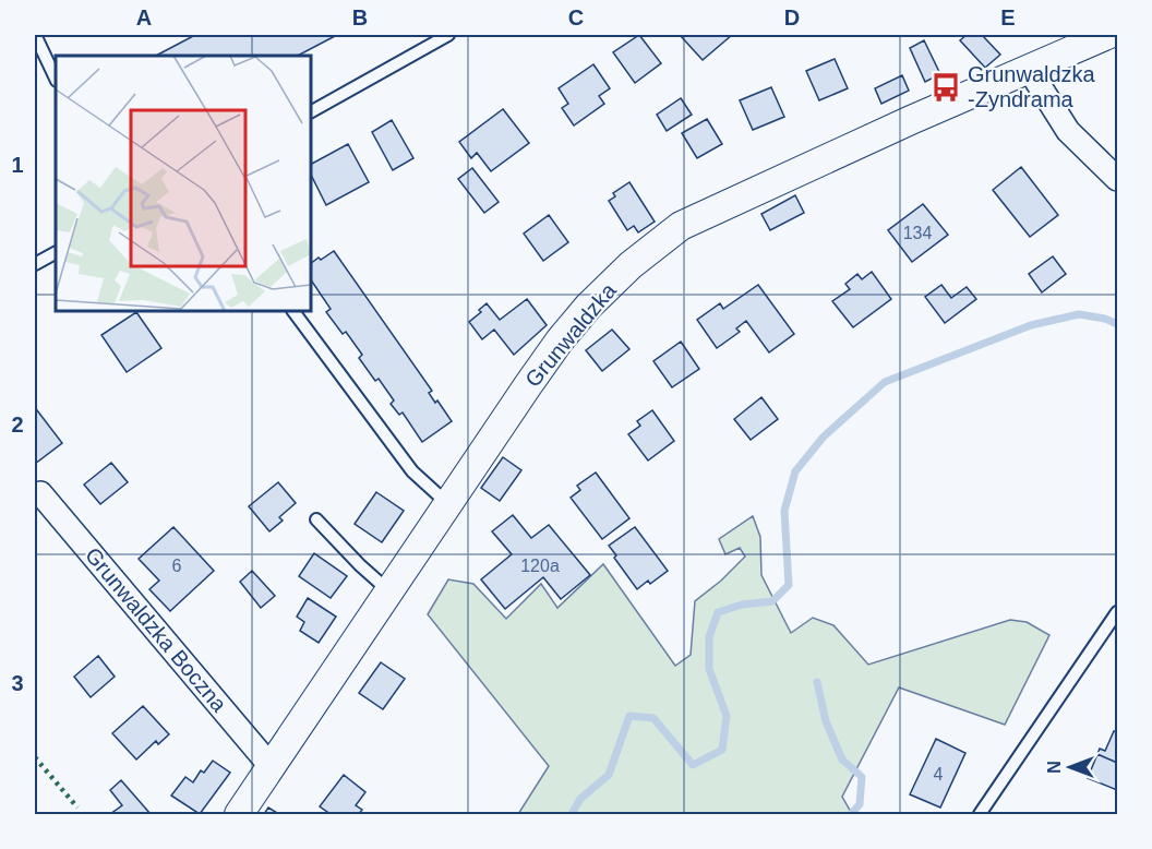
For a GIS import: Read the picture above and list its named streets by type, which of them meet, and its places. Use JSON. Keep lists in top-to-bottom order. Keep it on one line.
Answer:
{"streets":{"street":["Grunwaldzka","Grunwaldzka Boczna"]},"crossings":[["Grunwaldzka","Grunwaldzka Boczna"]],"places":{"bus stop":["Grunwaldzka -Zyndrama"]},"house_numbers":["134","6","120a","4"],"north":"left","grid":{"columns":["A","B","C","D","E"],"rows":["1","2","3"]}}
